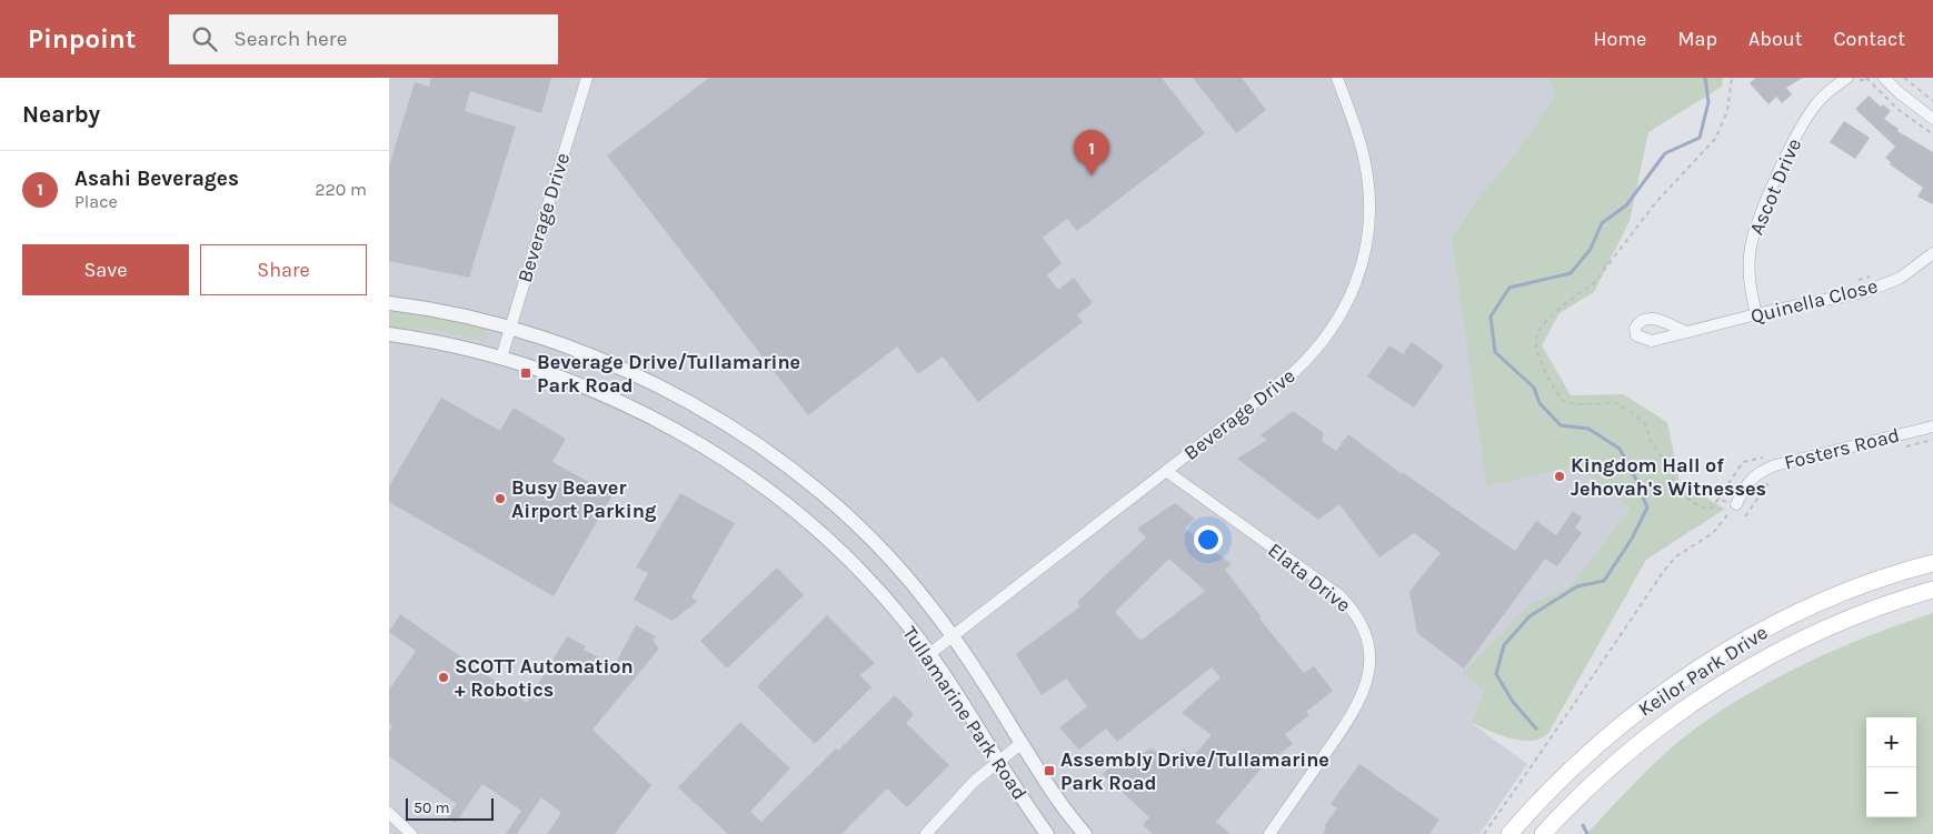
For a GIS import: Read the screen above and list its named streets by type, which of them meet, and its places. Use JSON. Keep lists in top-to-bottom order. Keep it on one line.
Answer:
{"streets":{"main road":["Keilor Park Drive"],"street":["Ascot Drive","Beverage Drive","Quinella Close","Fosters Road","Elata Drive","Tullamarine Park Road"]},"crossings":[["Ascot Drive","Quinella Close"],["Beverage Drive","Elata Drive"],["Beverage Drive","Tullamarine Park Road"]],"places":{"transit":["Beverage Drive/Tullamarine Park Road","Assembly Drive/Tullamarine Park Road"],"other":["Kingdom Hall of Jehovah's Witnesses","Busy Beaver Airport Parking","SCOTT Automation + Robotics"]},"scale_bar":"50 m","page":{"header":"Pinpoint","search":"Search here","nav":["Home","Map","About","Contact"],"heading":"Nearby","pins":"1","list":[{"mark":"1","name":"Asahi Beverages","note":"Place","value":"220 m"}],"buttons":["Save","Share"],"map_buttons":["+","−"],"scale":"50 m"}}
